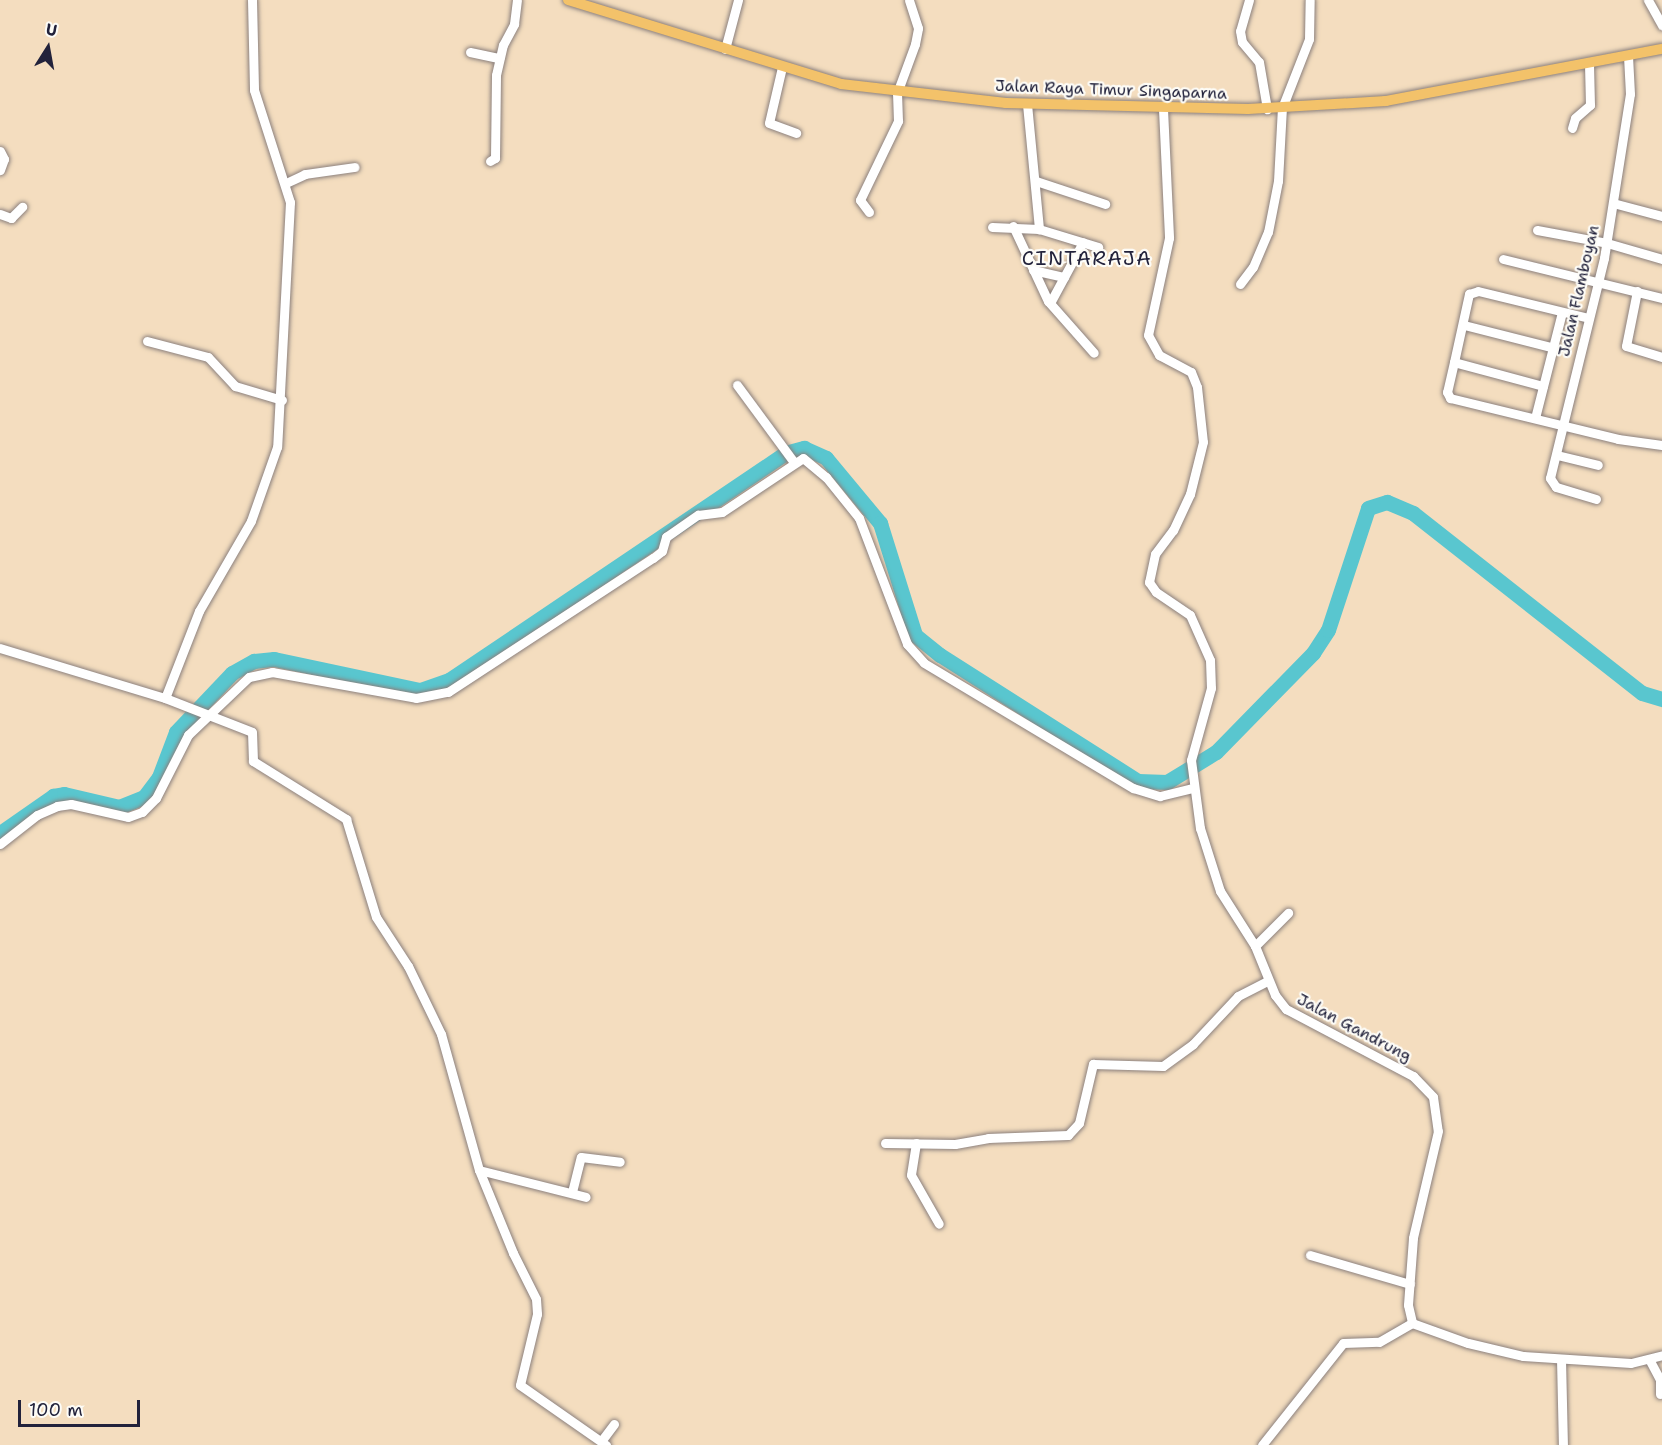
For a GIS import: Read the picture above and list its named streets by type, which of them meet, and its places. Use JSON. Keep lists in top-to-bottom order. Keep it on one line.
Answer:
{"streets":{"main road":["Jalan Raya Timur Singaparna"],"street":["Jalan Flamboyan","Jalan Gandrung"]},"crossings":[["Jalan Raya Timur Singaparna","Jalan Flamboyan"],["Jalan Raya Timur Singaparna","Jalan Gandrung"]],"districts":["CINTARAJA"],"scale_bar":"100 m","north":"top"}
